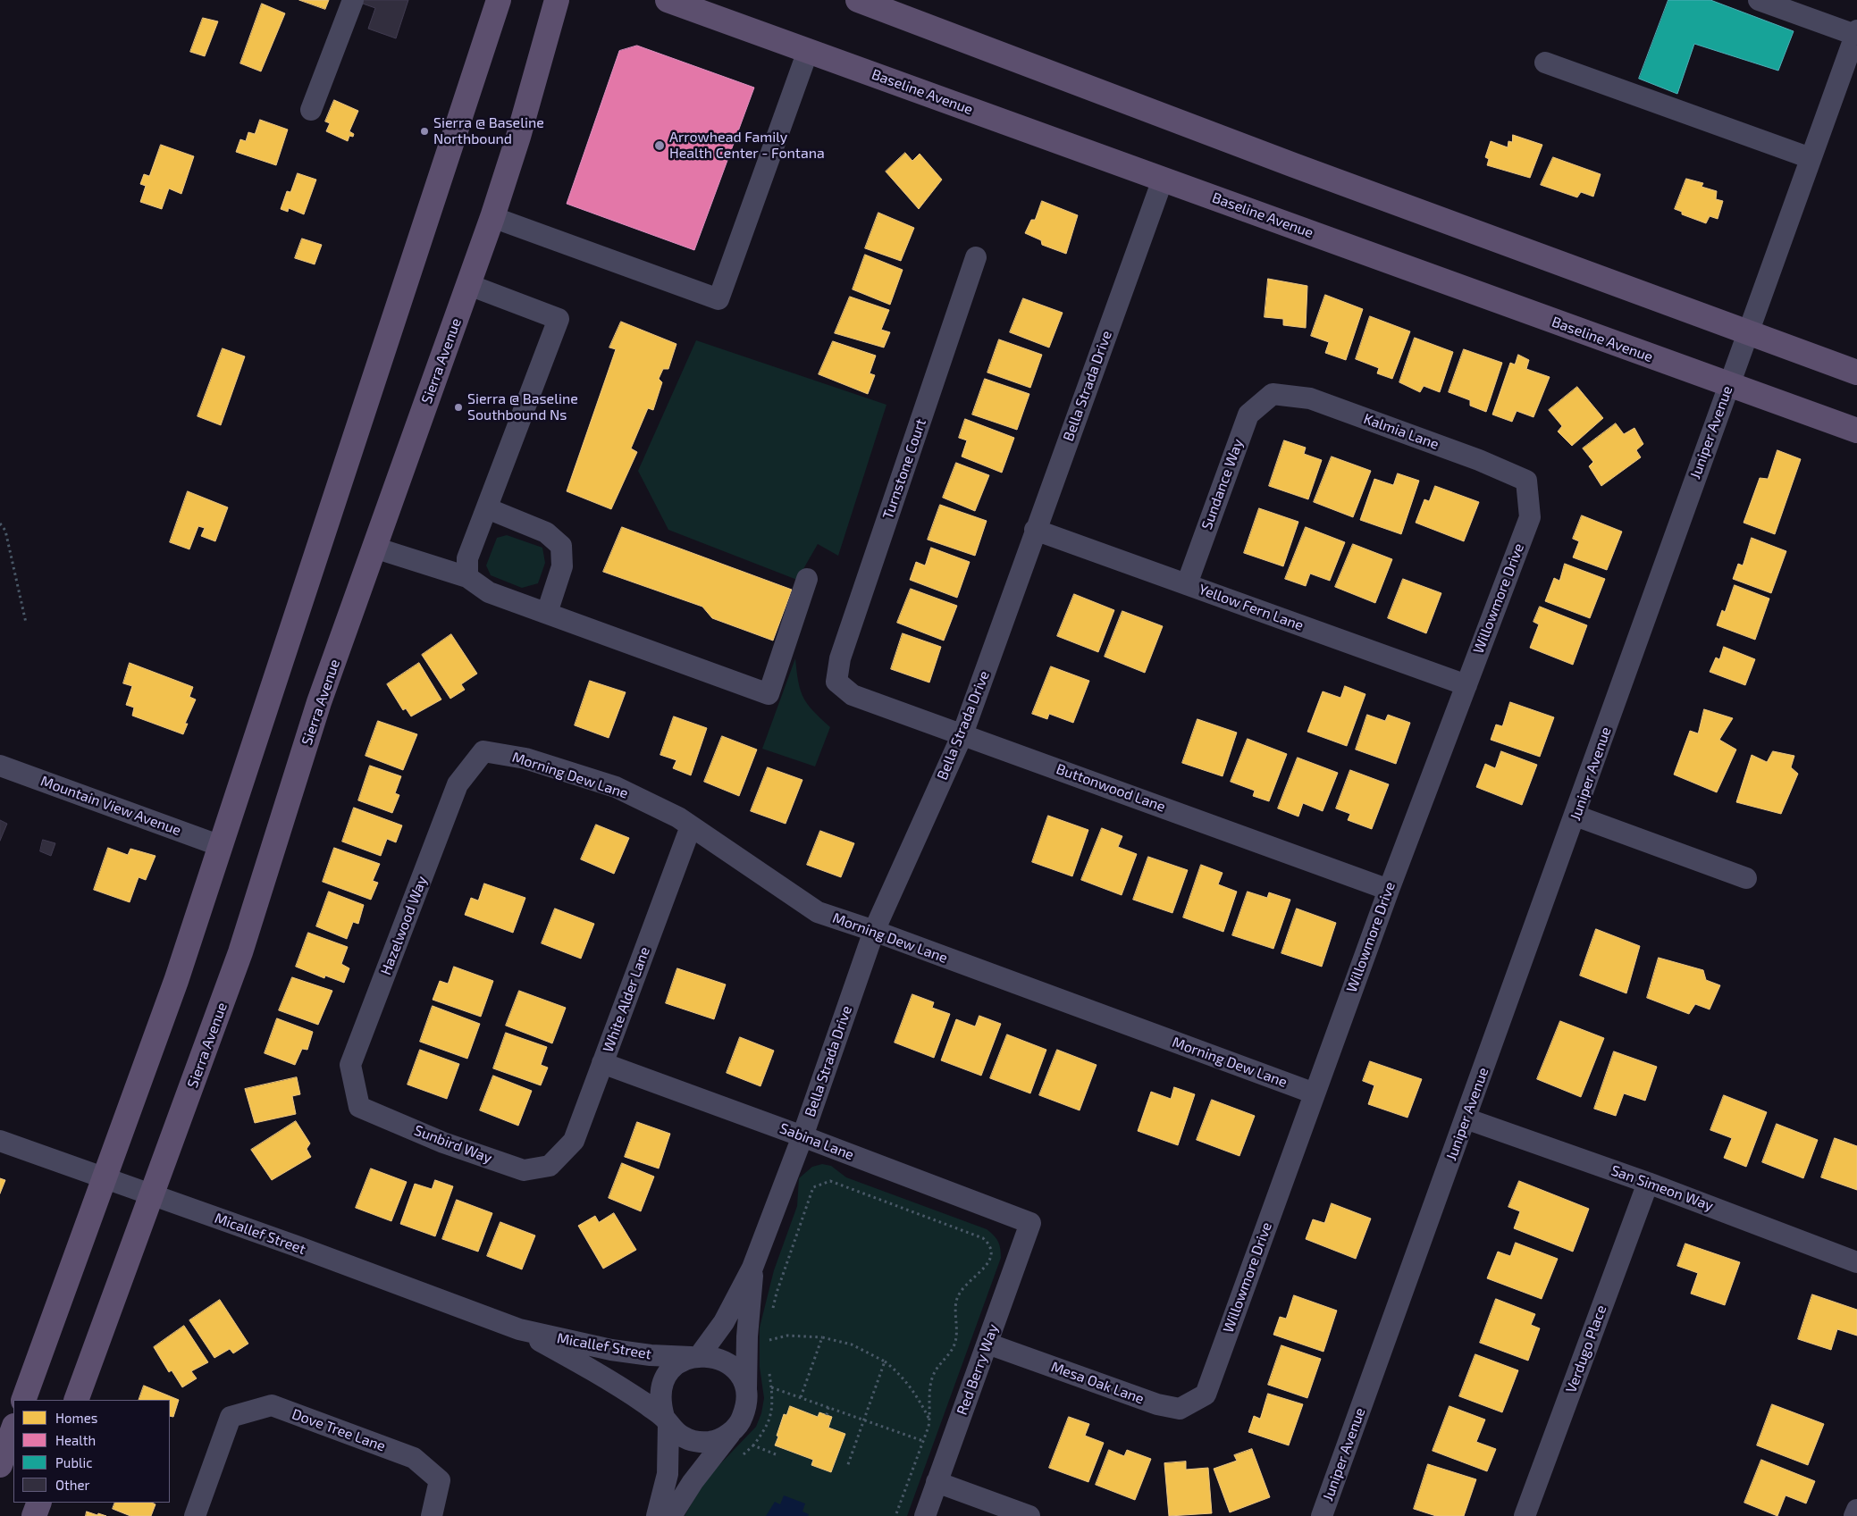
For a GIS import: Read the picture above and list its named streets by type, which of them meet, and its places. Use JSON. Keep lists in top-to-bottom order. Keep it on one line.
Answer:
{"streets":{"main road":["Baseline Avenue","Sierra Avenue"],"street":["Bella Strada Drive","Kalmia Lane","Juniper Avenue","Turnstone Court","Sundance Way","Willowmore Drive","Yellow Fern Lane","Morning Dew Lane","Buttonwood Lane","Mountain View Avenue","Hazelwood Way","White Alder Lane","Sabina Lane","Sunbird Way","San Simeon Way","Micallef Street","Verdugo Place","Red Berry Way","Mesa Oak Lane","Dove Tree Lane"]},"crossings":[["Baseline Avenue","Bella Strada Drive"],["Baseline Avenue","Juniper Avenue"],["Sierra Avenue","Micallef Street"],["Bella Strada Drive","Yellow Fern Lane"],["Bella Strada Drive","Morning Dew Lane"],["Bella Strada Drive","Buttonwood Lane"],["Bella Strada Drive","Sabina Lane"],["Bella Strada Drive","Micallef Street"],["Kalmia Lane","Sundance Way"],["Kalmia Lane","Willowmore Drive"],["Juniper Avenue","San Simeon Way"],["Turnstone Court","Buttonwood Lane"],["Sundance Way","Yellow Fern Lane"],["Willowmore Drive","Yellow Fern Lane"],["Willowmore Drive","Morning Dew Lane"],["Willowmore Drive","Buttonwood Lane"],["Willowmore Drive","Mesa Oak Lane"],["Morning Dew Lane","Hazelwood Way"],["Morning Dew Lane","White Alder Lane"],["Hazelwood Way","Sunbird Way"],["White Alder Lane","Sabina Lane"],["White Alder Lane","Sunbird Way"],["Sabina Lane","Red Berry Way"],["San Simeon Way","Verdugo Place"],["Red Berry Way","Mesa Oak Lane"]],"places":["Sierra @ Baseline Northbound","Arrowhead Family Health Center - Fontana","Sierra @ Baseline Southbound Ns"],"legend":["Homes","Health","Public","Other"]}
